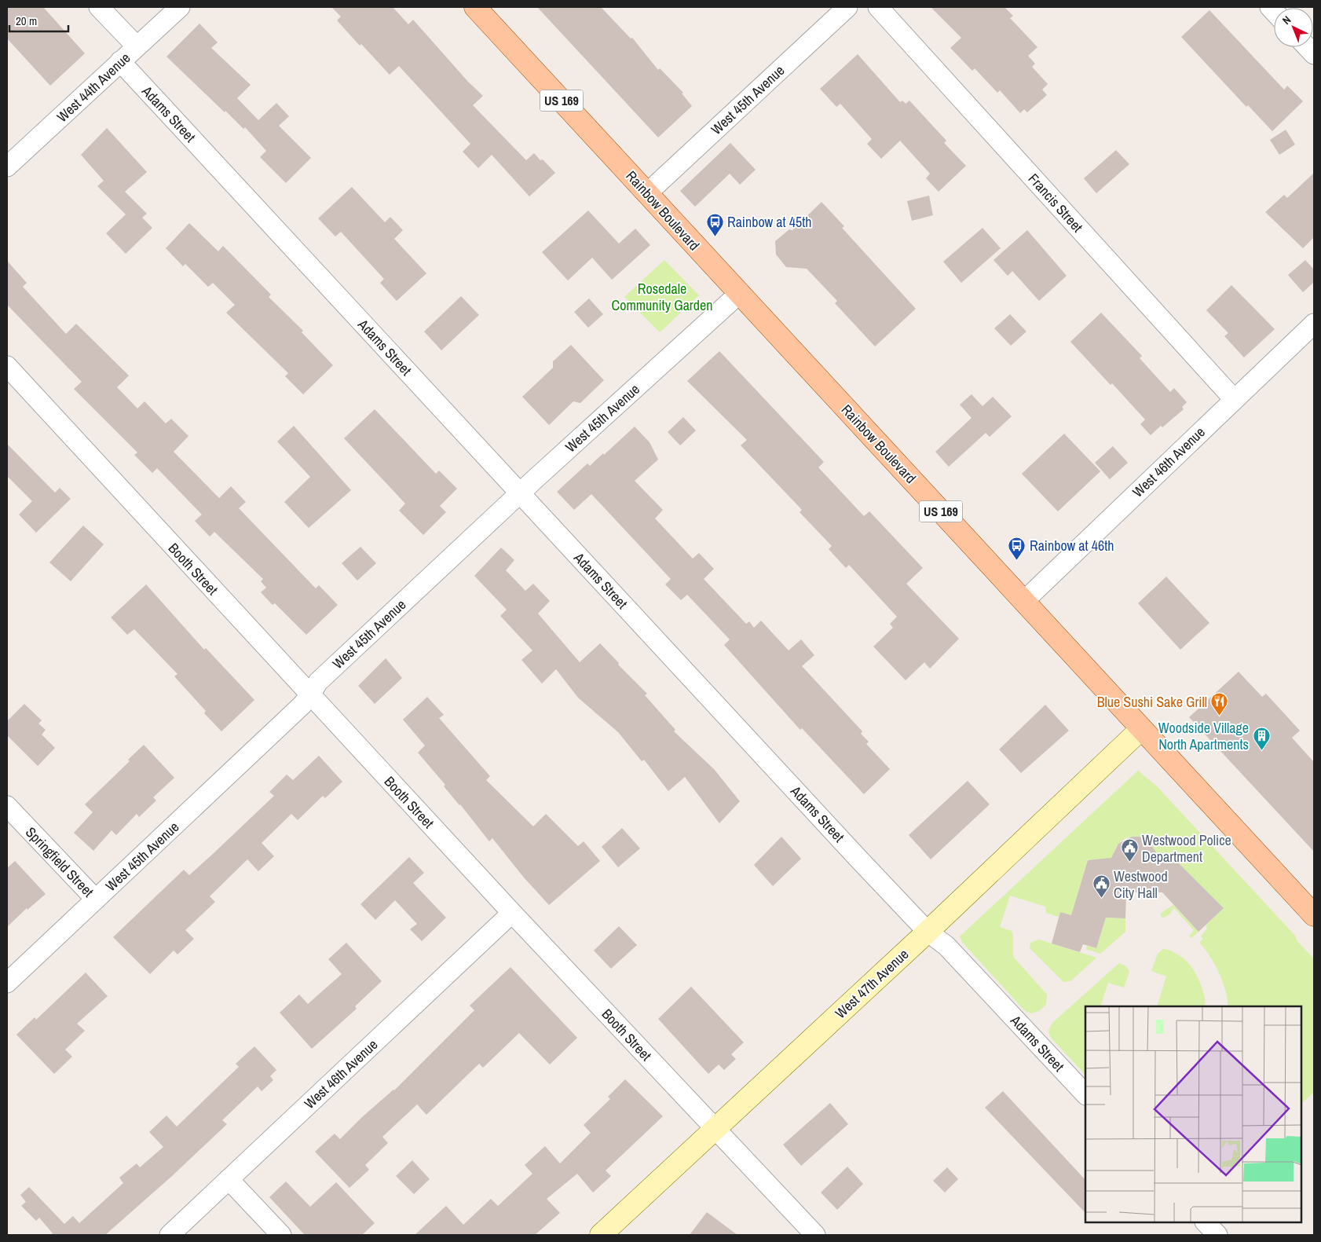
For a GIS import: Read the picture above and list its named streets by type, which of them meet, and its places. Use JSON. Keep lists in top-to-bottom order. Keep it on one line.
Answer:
{"streets":{"main road":["US 169","Rainbow Boulevard"],"street":["West 44th Avenue","West 45th Avenue","Adams Street","Francis Street","West 46th Avenue","Booth Street","Springfield Street","West 47th Avenue"]},"crossings":[["West 44th Avenue","Adams Street"],["West 45th Avenue","Adams Street"],["West 45th Avenue","Rainbow Boulevard"],["West 45th Avenue","Booth Street"],["West 45th Avenue","Springfield Street"],["Adams Street","West 47th Avenue"],["Francis Street","West 46th Avenue"],["Rainbow Boulevard","West 46th Avenue"],["Rainbow Boulevard","West 47th Avenue"],["West 46th Avenue","Booth Street"],["Booth Street","West 47th Avenue"]],"parks":["Rosedale Community Garden"],"places":{"bus stop":["Rainbow at 45th","Rainbow at 46th"],"restaurant":["Blue Sushi Sake Grill"],"building":["Woodside Village North Apartments"],"public building":["Westwood Police Department","Westwood City Hall"]},"scale_bar":"20 m","north":"top left"}
